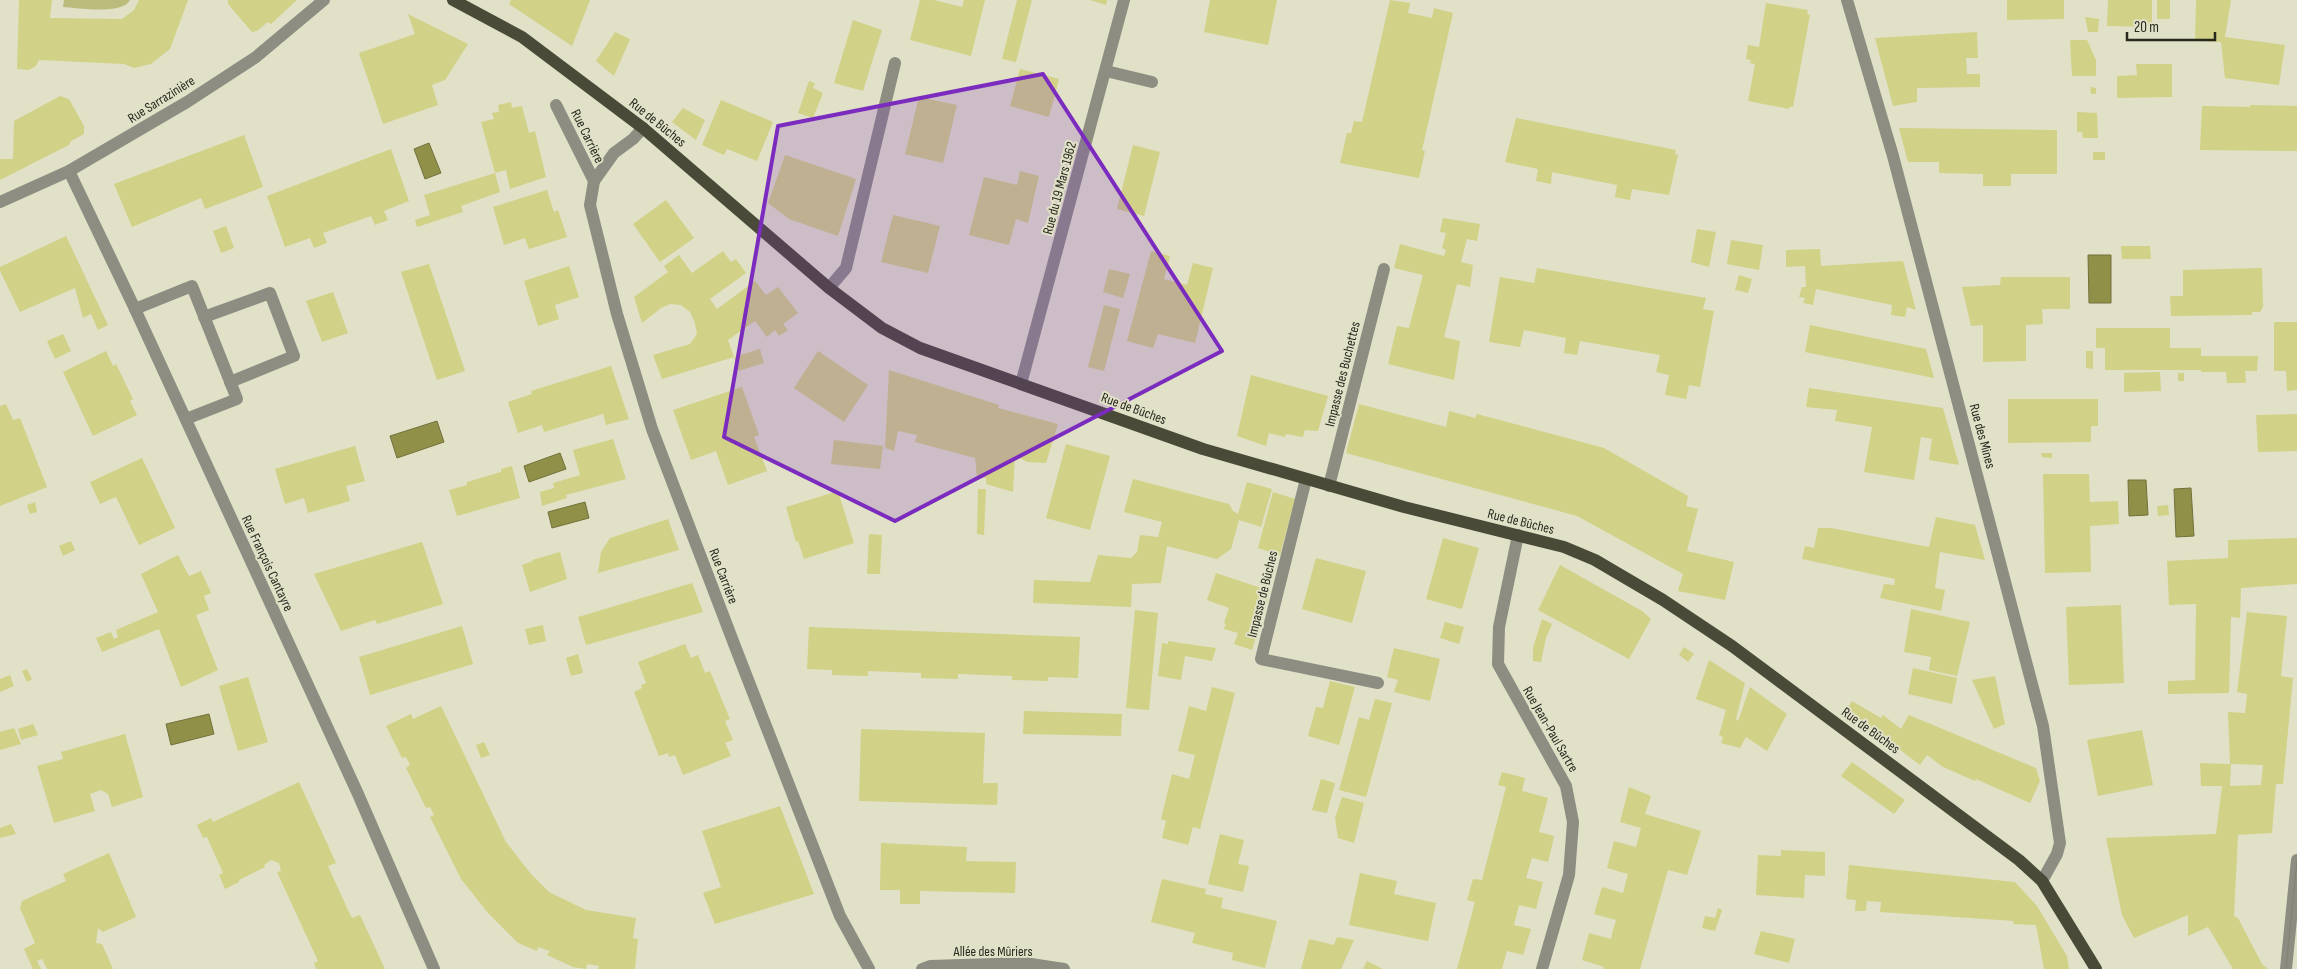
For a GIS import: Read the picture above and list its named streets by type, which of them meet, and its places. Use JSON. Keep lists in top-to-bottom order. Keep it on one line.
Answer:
{"streets":{"main road":["Rue de Bûches"],"street":["Rue Sarrazinière","Rue Carrière","Rue du 19 Mars 1962","Impasse des Buchettes","Rue des Mines","Rue François Cantayre","Impasse de Bûches","Rue Jean-Paul Sartre","Allée des Mûriers"]},"crossings":[["Rue Sarrazinière","Rue François Cantayre"],["Rue de Bûches","Rue Carrière"],["Rue de Bûches","Rue du 19 Mars 1962"],["Rue de Bûches","Impasse des Buchettes"],["Rue de Bûches","Rue des Mines"],["Rue de Bûches","Impasse de Bûches"],["Rue de Bûches","Rue Jean-Paul Sartre"]],"scale_bar":"20 m"}
